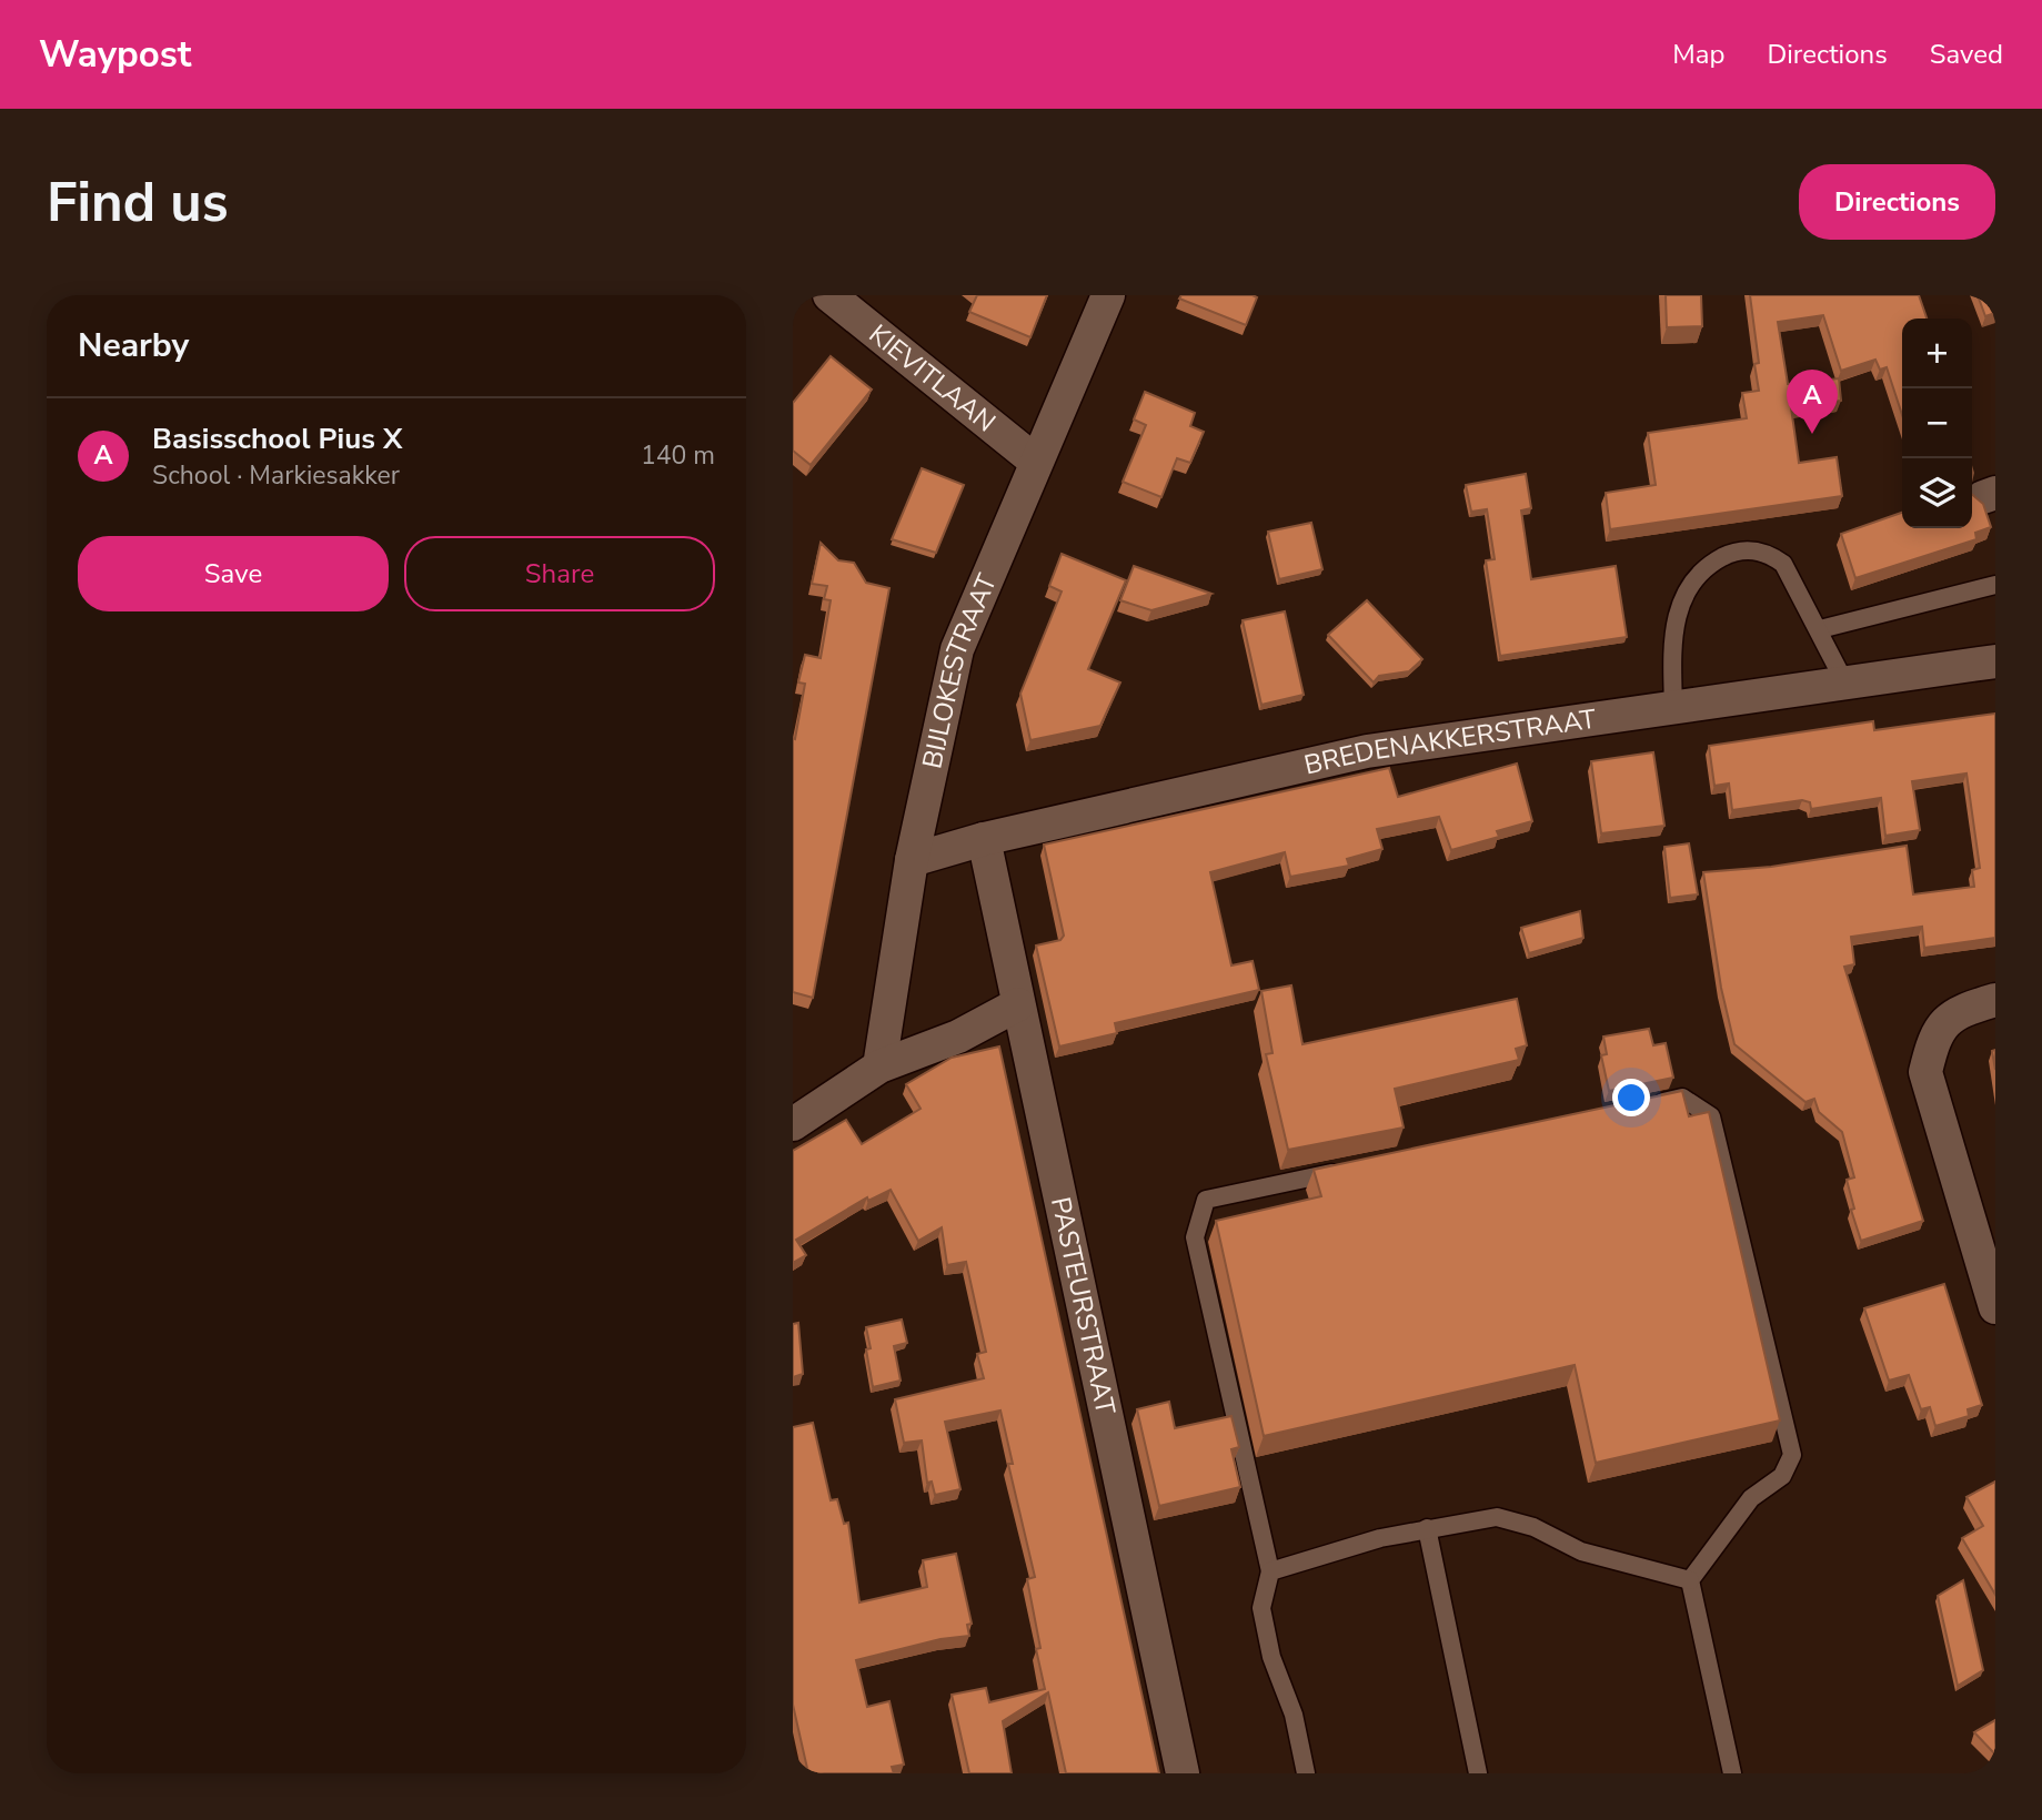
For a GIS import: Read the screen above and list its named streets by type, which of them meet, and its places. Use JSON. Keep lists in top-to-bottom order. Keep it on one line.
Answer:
{"streets":{"street":["KIEVITLAAN","BIJLOKESTRAAT","BREDENAKKERSTRAAT","PASTEURSTRAAT"]},"crossings":[["KIEVITLAAN","BIJLOKESTRAAT"],["BIJLOKESTRAAT","BREDENAKKERSTRAAT"],["BREDENAKKERSTRAAT","PASTEURSTRAAT"]],"page":{"header":"Waypost","nav":["Map","Directions","Saved"],"buttons":["Directions",["Save","Share"]],"title":"Find us","heading":"Nearby","map_buttons":["+","−"],"pins":"A","list":[{"mark":"A","name":"Basisschool Pius X","note":"School · Markiesakker","value":"140 m"}]}}
